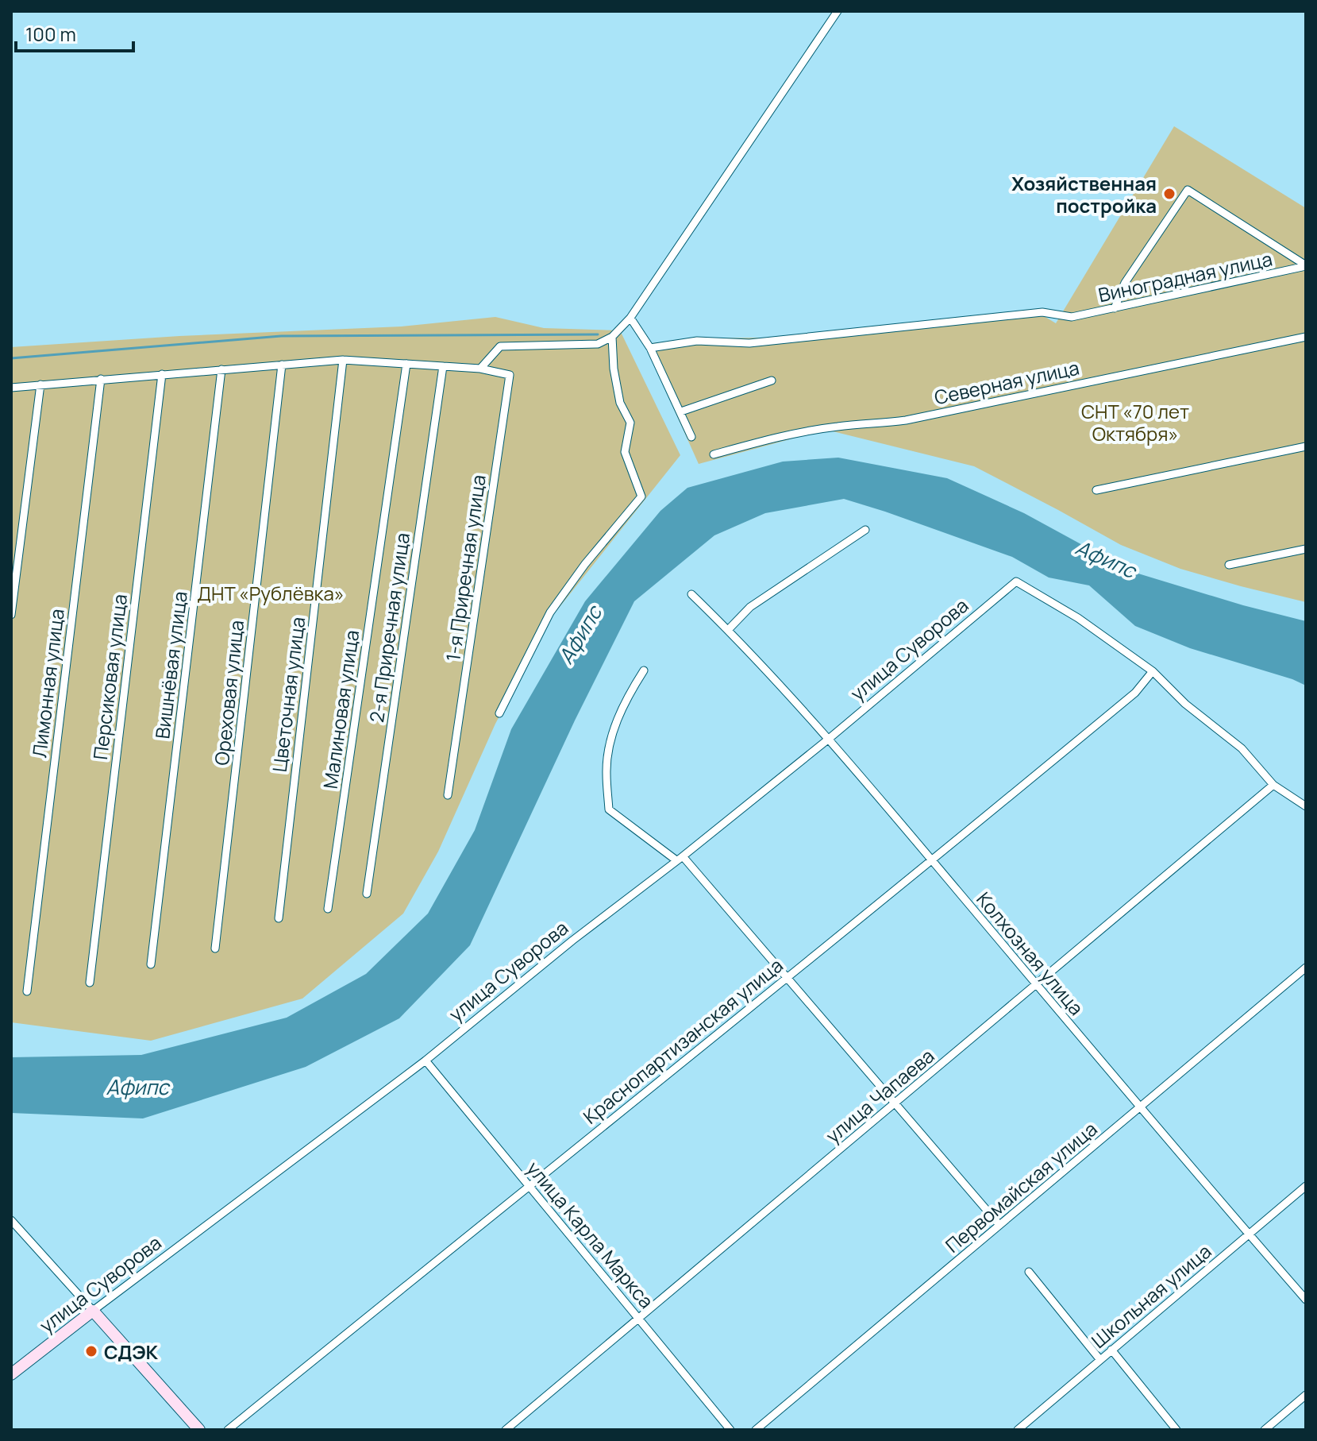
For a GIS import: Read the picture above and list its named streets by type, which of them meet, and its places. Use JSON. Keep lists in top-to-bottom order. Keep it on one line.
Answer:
{"streets":{"street":["Виноградная улица","Северная улица","1-я Приречная улица","2-я Приречная улица","улица Суворова","Вишнёвая улица","Персиковая улица","Лимонная улица","Ореховая улица","Цветочная улица","Малиновая улица","Колхозная улица","Краснопартизанская улица","улица Чапаева","Первомайская улица","улица Карла Маркса","Школьная улица"]},"crossings":[["улица Суворова","Колхозная улица"],["улица Суворова","Краснопартизанская улица"],["улица Суворова","улица Карла Маркса"],["Колхозная улица","Краснопартизанская улица"],["Колхозная улица","улица Чапаева"],["Колхозная улица","Первомайская улица"],["Колхозная улица","Школьная улица"],["Краснопартизанская улица","улица Карла Маркса"],["улица Чапаева","улица Карла Маркса"]],"water":["Афипс"],"parks":["СНТ «70 лет Октября»","ДНТ «Рублёвка»"],"places":["Хозяйственная постройка","СДЭК"],"scale_bar":"100 m"}
